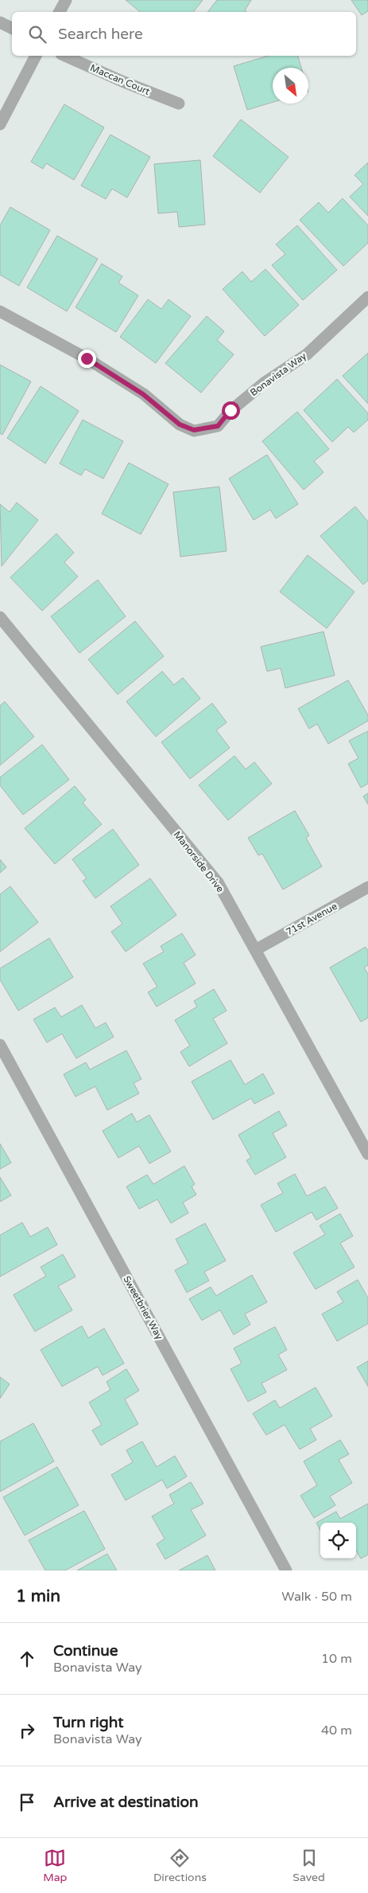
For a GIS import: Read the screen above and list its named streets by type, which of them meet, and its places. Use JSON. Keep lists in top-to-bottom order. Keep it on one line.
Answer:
{"streets":{"street":["Maccan Court","Bonavista Way","Manorside Drive","71st Avenue","Sweetbrier Way"]},"crossings":[["Manorside Drive","71st Avenue"]],"north":"bottom right","page":{"search":"Search here","heading":["1 min","Walk · 50 m"],"list":[["Continue","Bonavista Way","10 m"],["Turn right","Bonavista Way","40 m"],"Arrive at destination"],"nav":["Map","Directions","Saved"]}}
